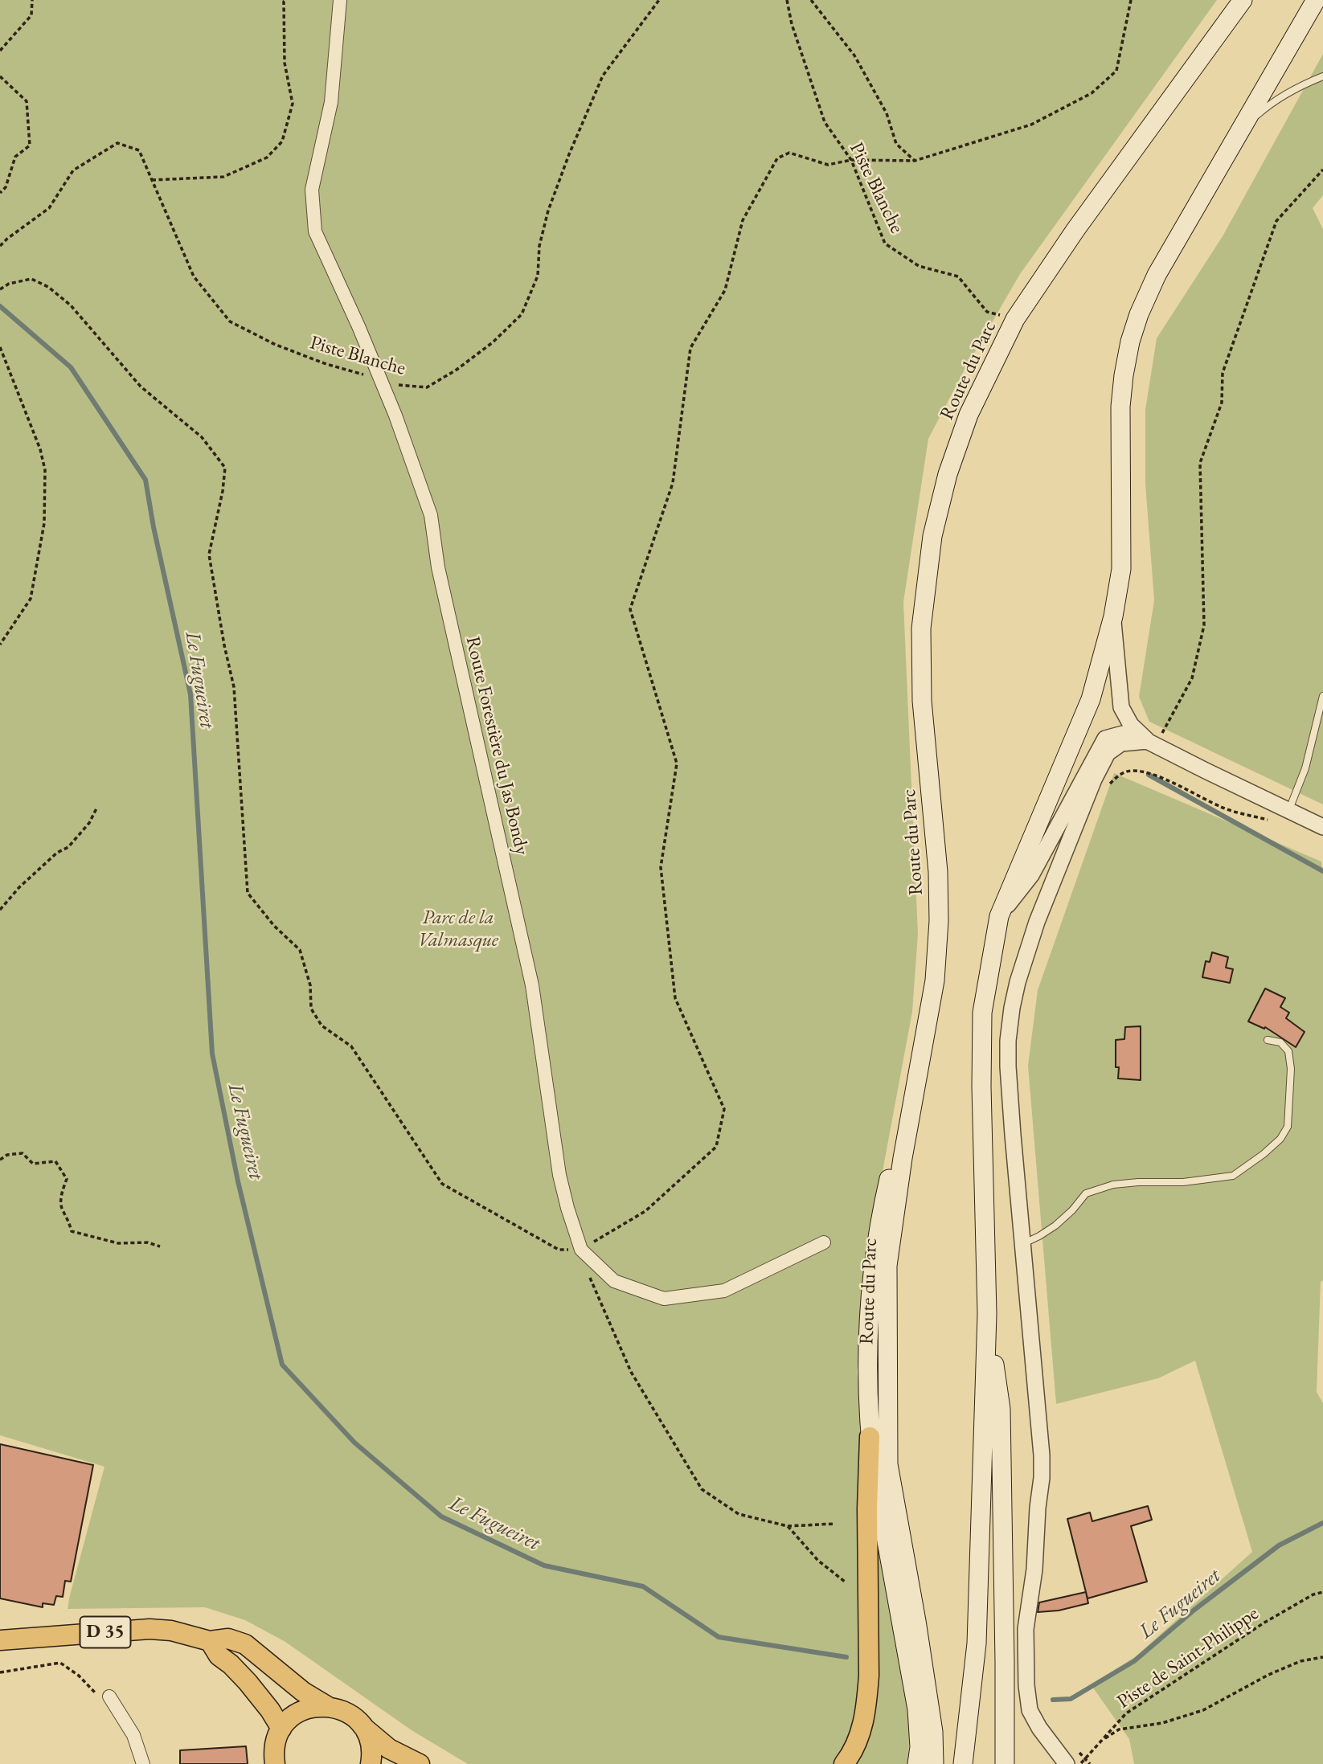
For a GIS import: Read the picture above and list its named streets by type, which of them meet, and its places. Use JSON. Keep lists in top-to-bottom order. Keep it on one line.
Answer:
{"streets":{"main road":["Route du Parc","D 35"],"street":["Route Forestière du Jas Bondy"],"path":["Piste Blanche","Piste de Saint-Philippe"]},"crossings":[["Piste Blanche","Route du Parc"],["Piste Blanche","Route Forestière du Jas Bondy"]],"water":["Le Fugueiret"],"parks":["Parc de la Valmasque"]}
